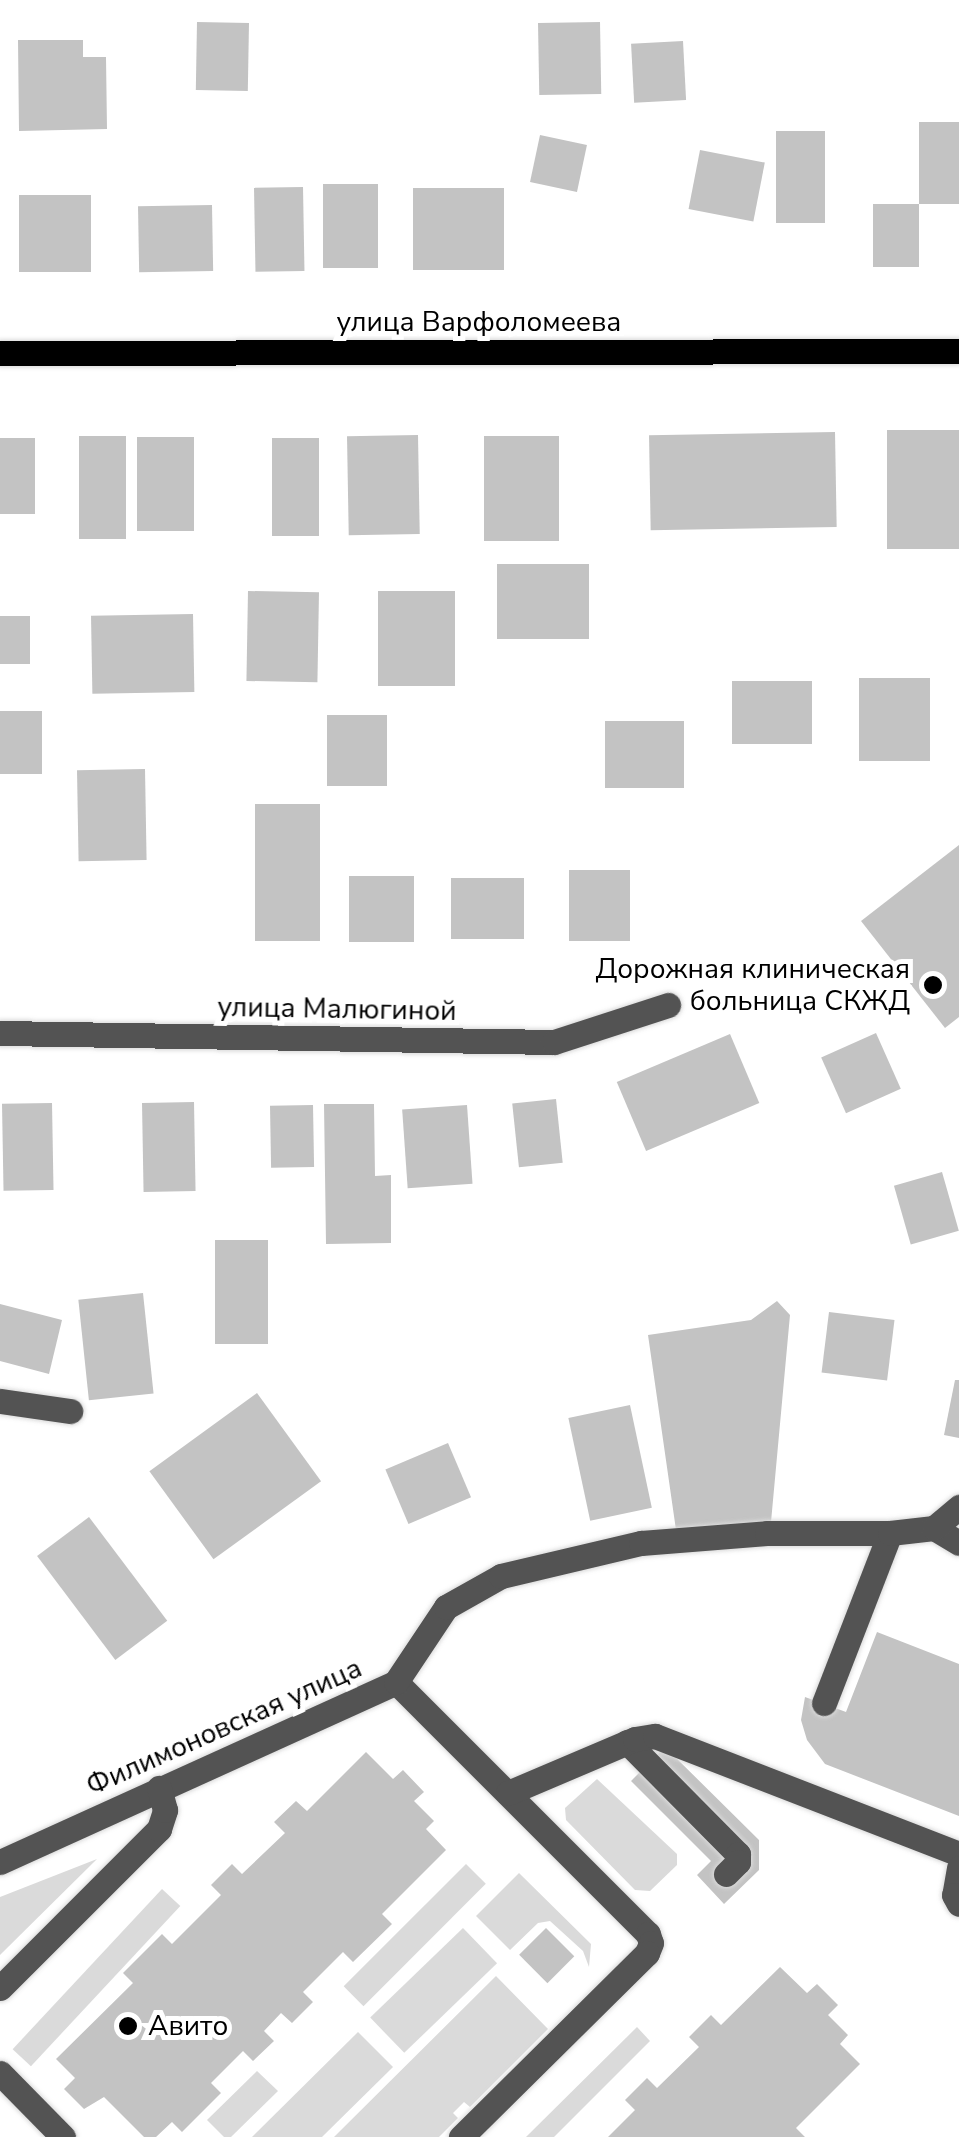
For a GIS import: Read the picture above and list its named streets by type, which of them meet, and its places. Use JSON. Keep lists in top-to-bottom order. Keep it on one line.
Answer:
{"streets":{"main road":["улица Варфоломеева"],"street":["улица Малюгиной","Филимоновская улица"]},"places":["Дорожная клиническая больница СКЖД","Авито"]}
